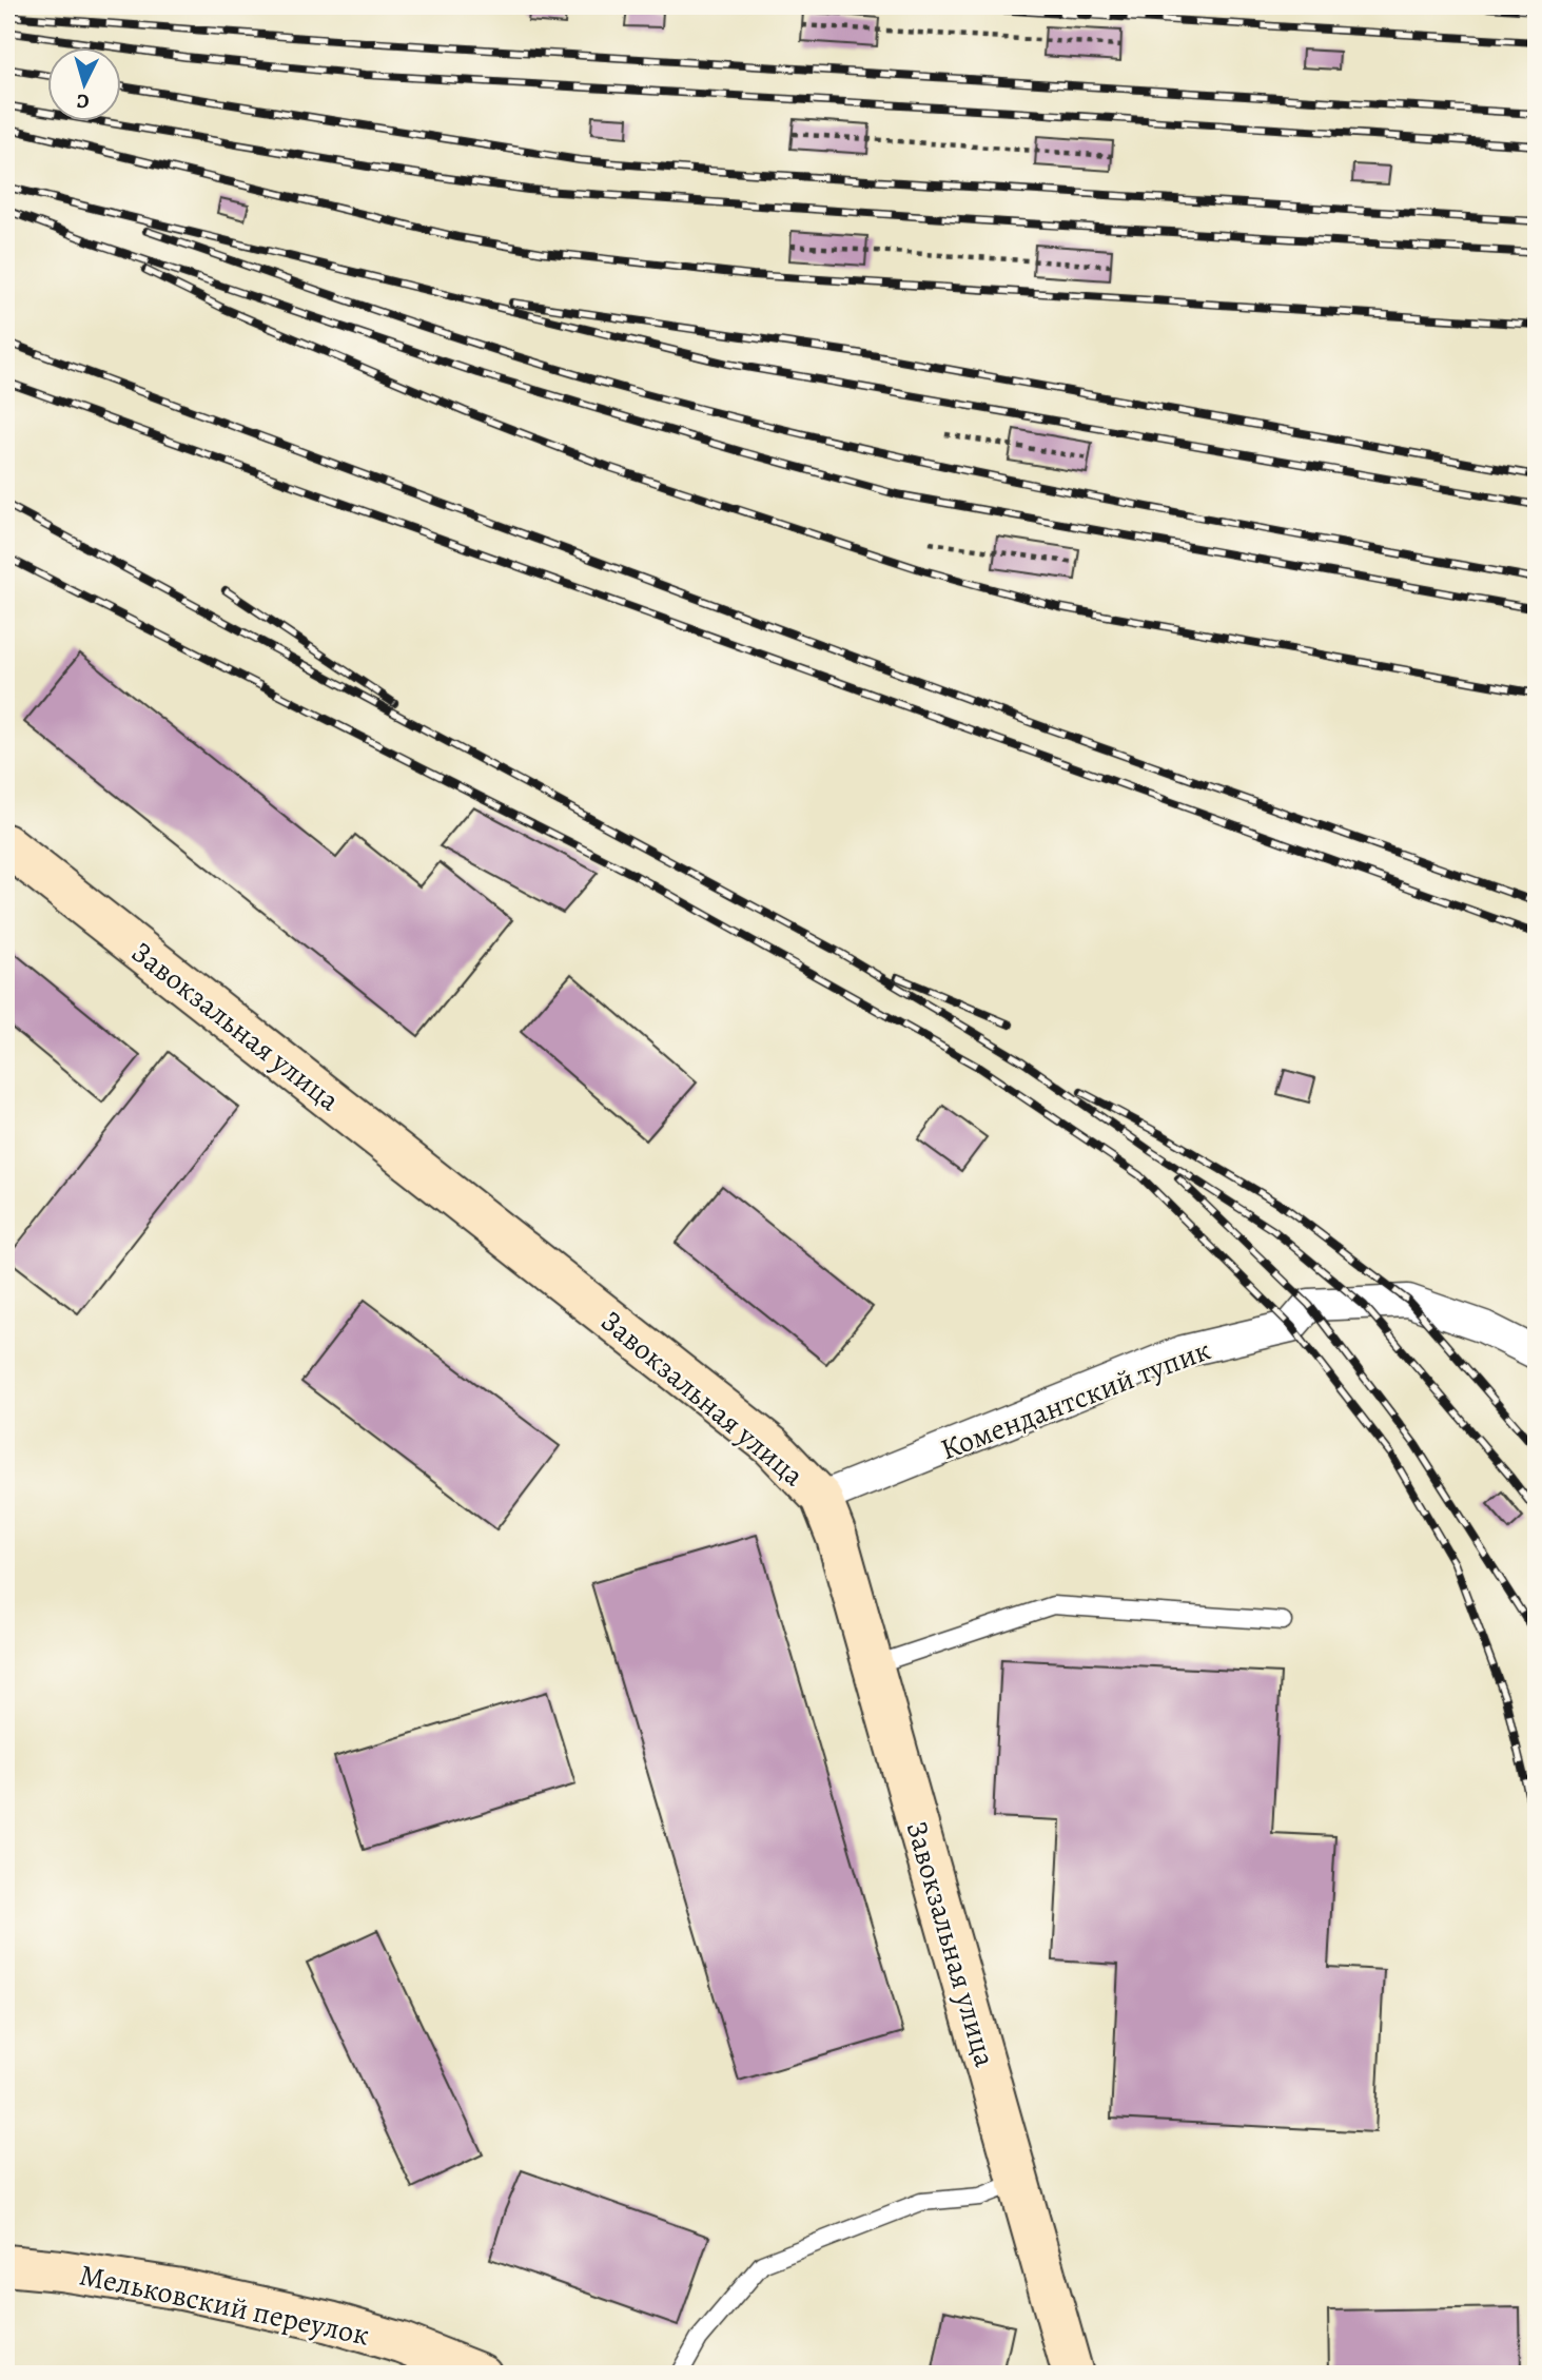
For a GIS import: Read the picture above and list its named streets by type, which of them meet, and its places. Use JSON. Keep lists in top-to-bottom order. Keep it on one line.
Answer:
{"streets":{"main road":["Завокзальная улица","Мельковский переулок"],"street":["Комендантский тупик"]},"crossings":[["Завокзальная улица","Комендантский тупик"]],"north":"bottom"}
